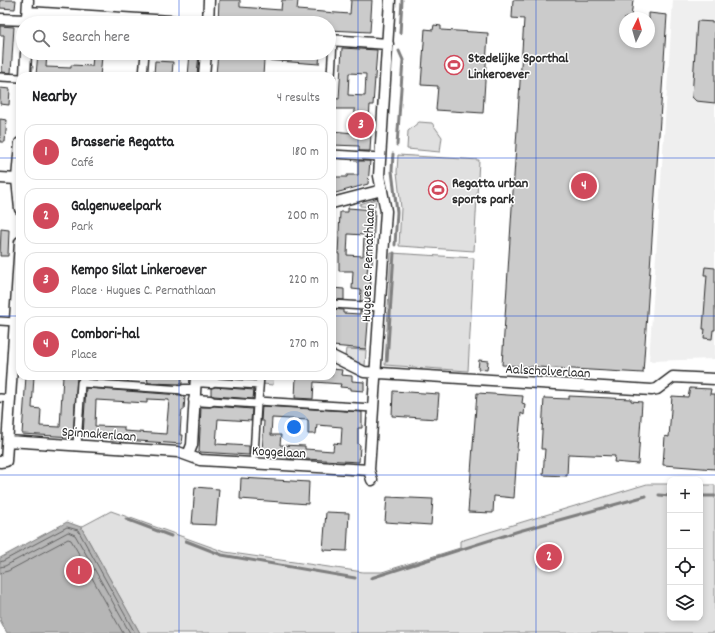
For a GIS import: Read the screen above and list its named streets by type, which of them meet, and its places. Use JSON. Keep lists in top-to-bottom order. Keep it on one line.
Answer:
{"streets":{"street":["Hugues C. Pernathlaan","Aalscholverlaan","Spinnakerlaan","Koggelaan"]},"crossings":[["Hugues C. Pernathlaan","Aalscholverlaan"],["Hugues C. Pernathlaan","Koggelaan"],["Spinnakerlaan","Koggelaan"]],"places":{"sports":["Stedelijke Sporthal Linkeroever","Regatta urban sports park"]},"north":"top","page":{"search":"Search here","heading":["Nearby","4 results"],"pins":["3","4","2","1"],"list":[{"mark":"1","name":"Brasserie Regatta","note":"Café","value":"180 m"},{"mark":"2","name":"Galgenweelpark","note":"Park","value":"200 m"},{"mark":"3","name":"Kempo Silat Linkeroever","note":"Place · Hugues C. Pernathlaan","value":"220 m"},{"mark":"4","name":"Combori-hal","note":"Place","value":"270 m"}],"map_buttons":["+","−"]}}
